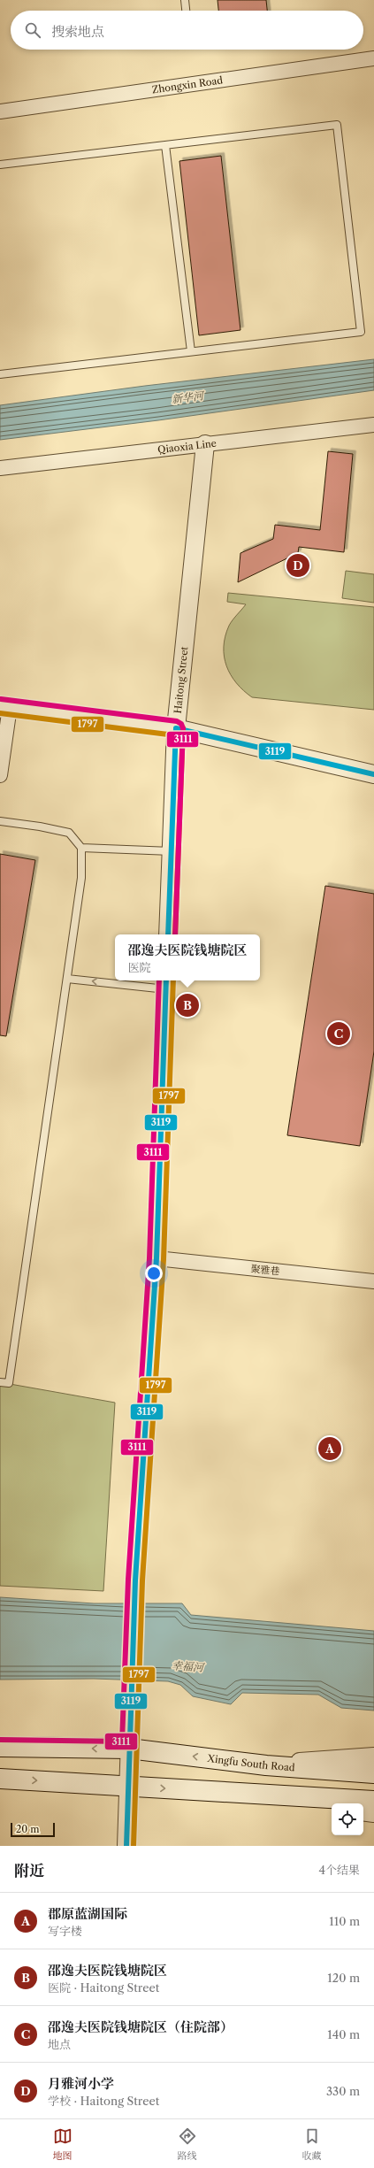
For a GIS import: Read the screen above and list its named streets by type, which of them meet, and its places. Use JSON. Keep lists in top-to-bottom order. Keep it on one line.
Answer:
{"streets":{"main road":["Xingfu South Road"],"street":["Zhongxin Road","Qiaoxia Line","Haitong Street","聚雅巷"]},"crossings":[["Qiaoxia Line","Haitong Street"]],"water":["新华河","幸福河"],"lines":["transit line 3111","transit line 1797","transit line 3119"],"scale_bar":"20 m","page":{"search":"搜索地点","pins":["D","B","C","A"],"popup":["邵逸夫医院钱塘院区","医院"],"scale":"20 m","heading":["附近","4个结果"],"list":[{"mark":"A","name":"郡原蓝湖国际","note":"写字楼","value":"110 m"},{"mark":"B","name":"邵逸夫医院钱塘院区","note":"医院 · Haitong Street","value":"120 m"},{"mark":"C","name":"邵逸夫医院钱塘院区（住院部）","note":"地点","value":"140 m"},{"mark":"D","name":"月雅河小学","note":"学校 · Haitong Street","value":"330 m"}],"nav":["地图","路线","收藏"]}}
